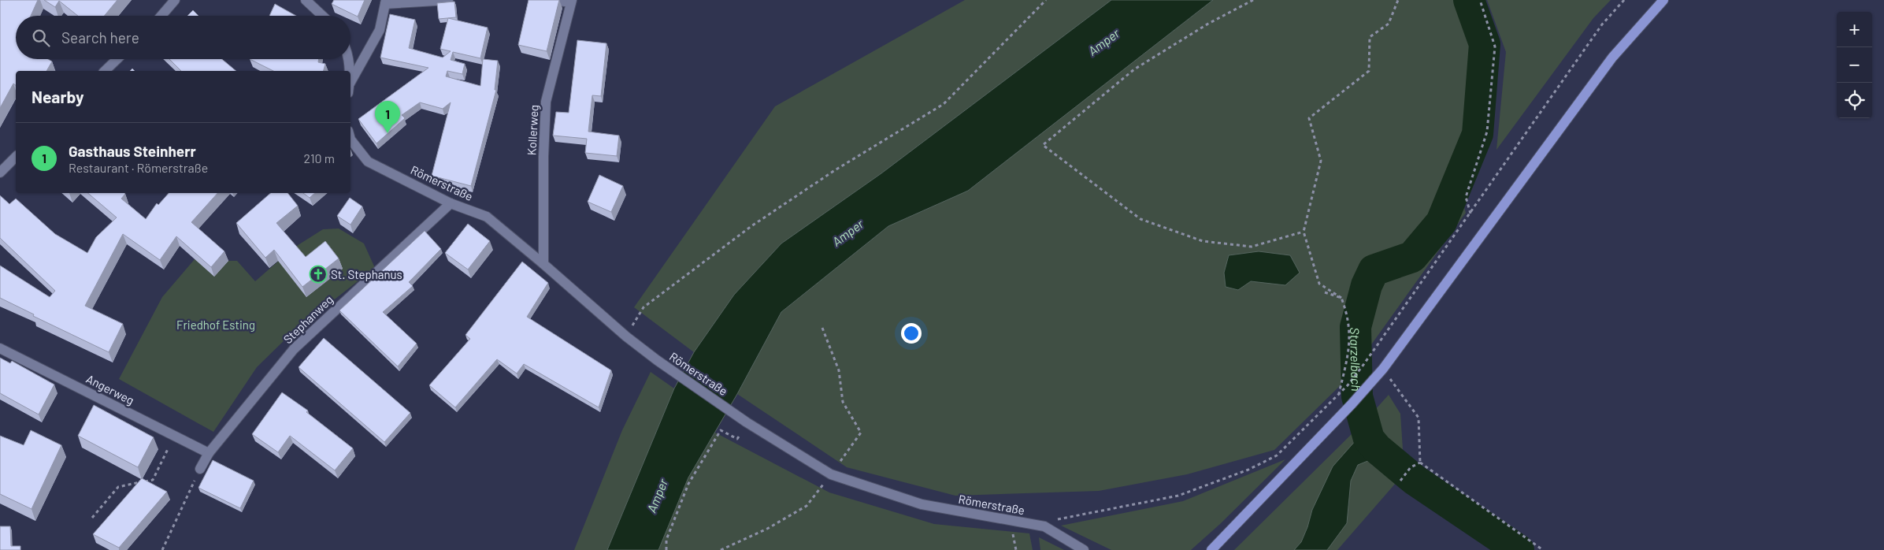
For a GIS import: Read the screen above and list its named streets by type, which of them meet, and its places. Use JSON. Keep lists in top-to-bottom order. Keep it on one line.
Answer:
{"streets":{"street":["Kollerweg","Römerstraße","Stephanweg","Angerweg"]},"crossings":[["Kollerweg","Römerstraße"],["Römerstraße","Stephanweg"],["Stephanweg","Angerweg"]],"water":["Amper","Starzelbach"],"parks":["Friedhof Esting"],"places":{"church":["St. Stephanus"]},"page":{"map_buttons":["+","−"],"search":"Search here","heading":"Nearby","pins":"1","list":[{"mark":"1","name":"Gasthaus Steinherr","note":"Restaurant · Römerstraße","value":"210 m"}]}}
